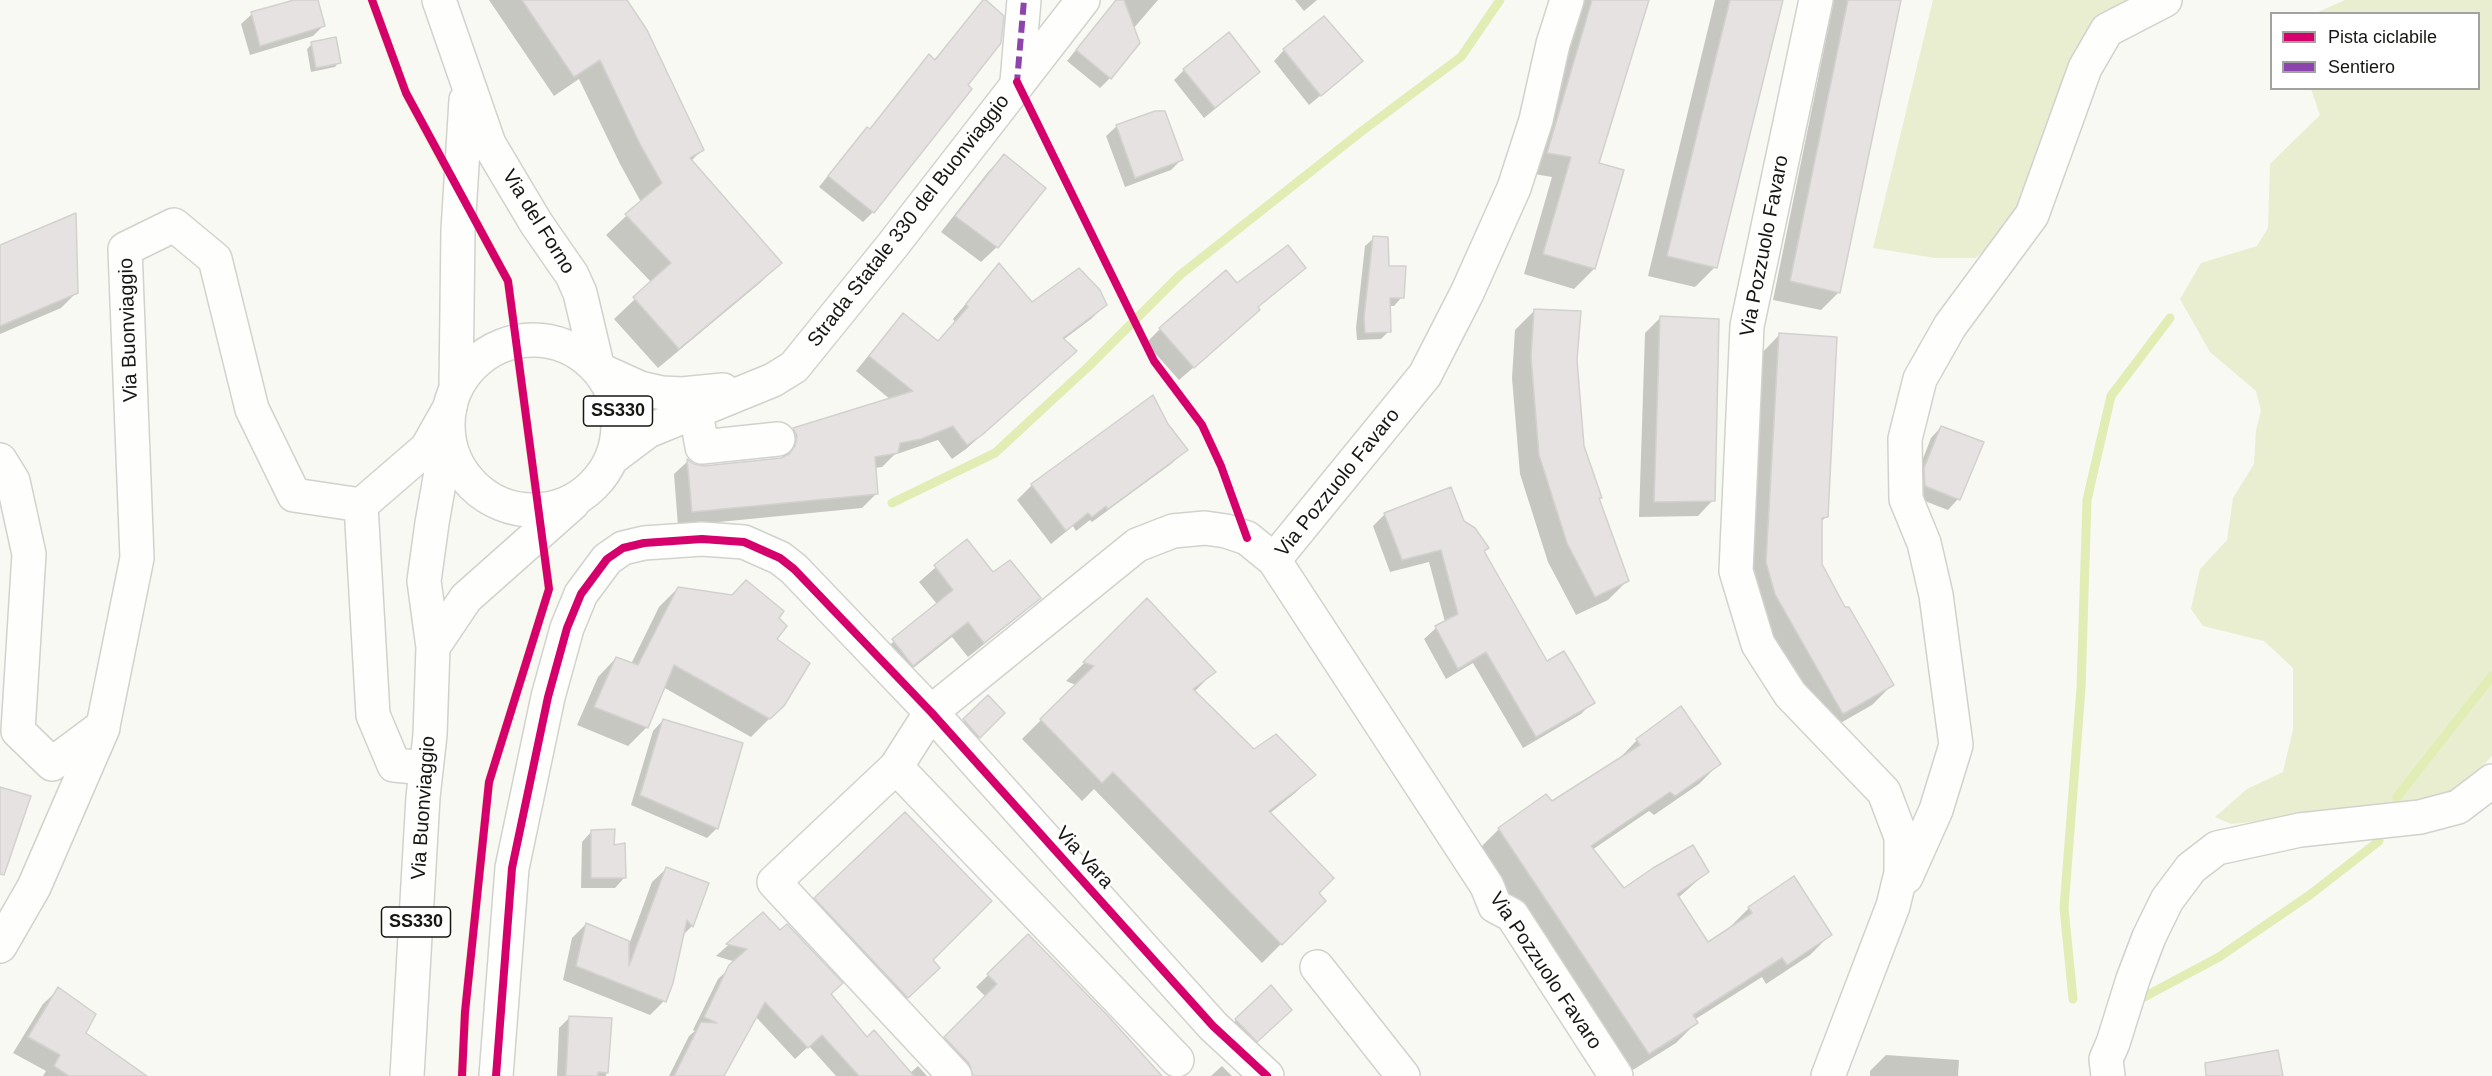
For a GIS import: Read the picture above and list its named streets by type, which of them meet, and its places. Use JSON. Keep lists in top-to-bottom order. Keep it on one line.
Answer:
{"streets":{"street":["Strada Statale 330 del Buonviaggio","Via del Forno","Via Pozzuolo Favaro","Via Buonviaggio","SS330","Via Vara"]},"crossings":[["Strada Statale 330 del Buonviaggio","SS330"],["Via del Forno","Via Buonviaggio"],["Via del Forno","SS330"],["Via Buonviaggio","SS330"]],"legend":["Pista ciclabile","Sentiero"]}
